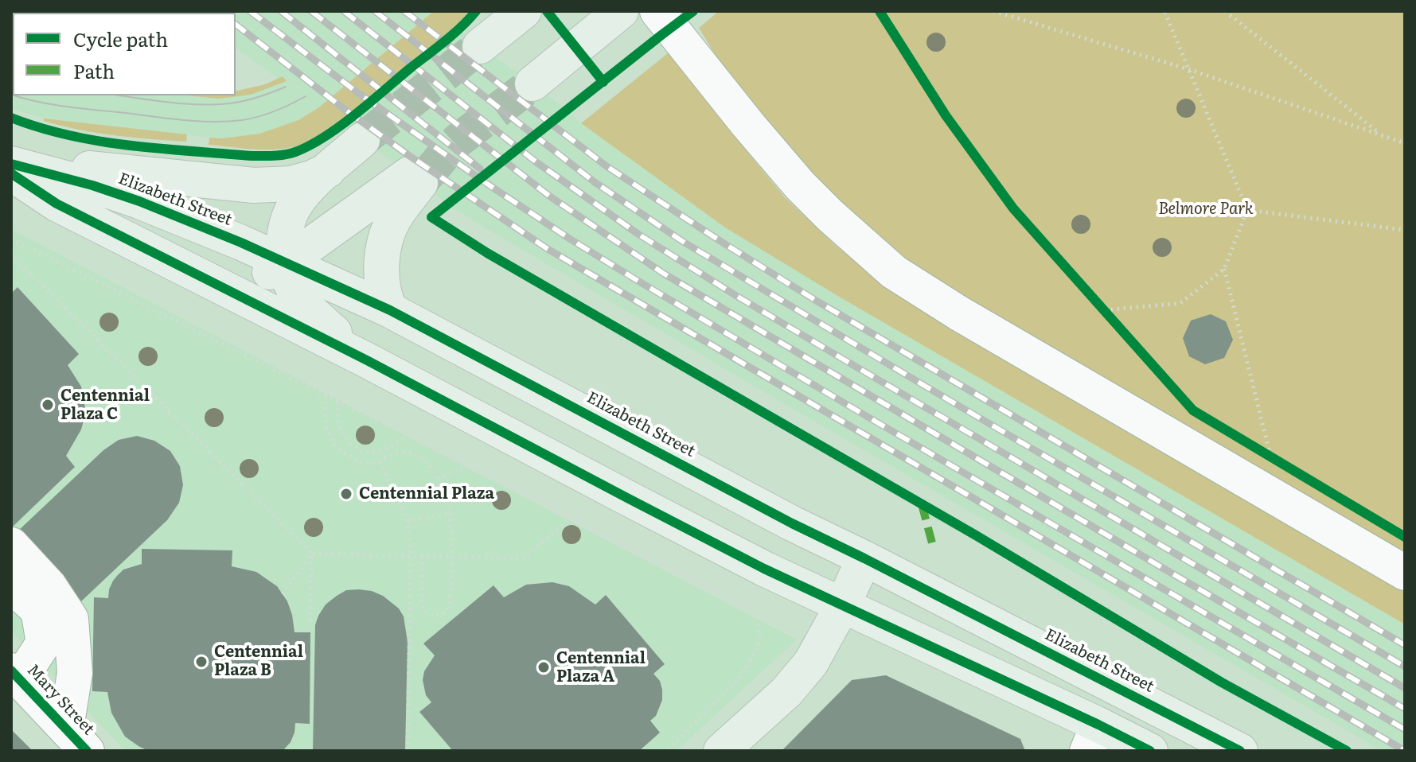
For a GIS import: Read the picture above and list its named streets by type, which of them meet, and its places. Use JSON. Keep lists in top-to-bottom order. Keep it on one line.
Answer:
{"streets":{"main road":["Elizabeth Street"],"street":["Mary Street"]},"parks":["Belmore Park"],"places":["Centennial Plaza C","Centennial Plaza","Centennial Plaza B","Centennial Plaza A"],"legend":["Cycle path","Path"]}
